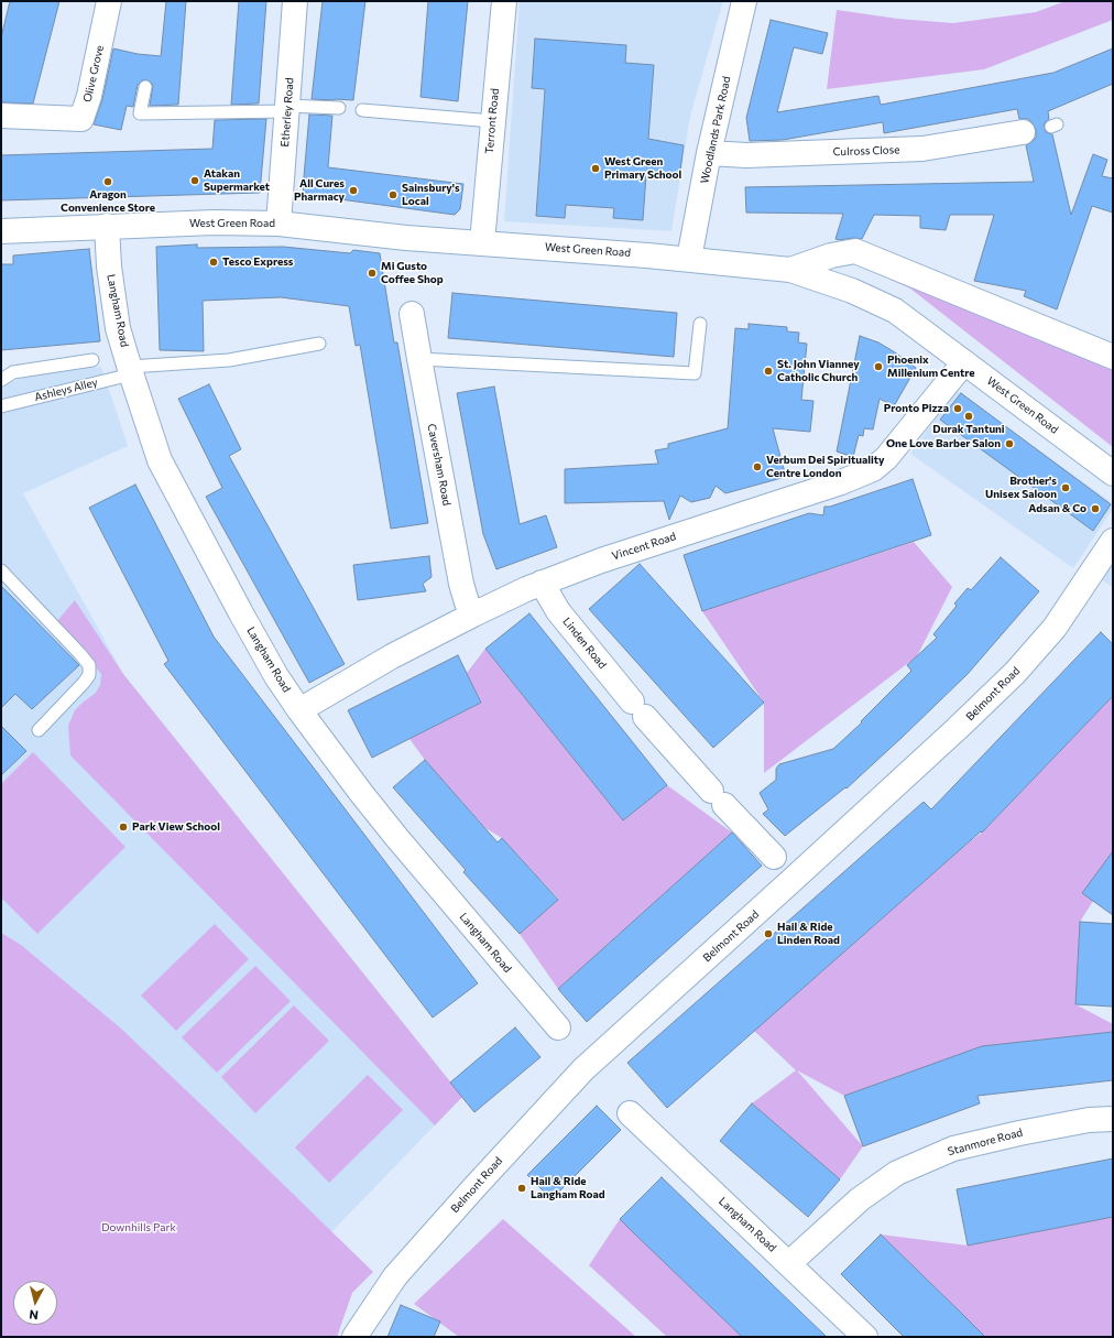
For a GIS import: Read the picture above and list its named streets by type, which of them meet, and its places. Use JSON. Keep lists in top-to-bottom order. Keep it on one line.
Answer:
{"streets":{"street":["Olive Grove","Etherley Road","Terront Road","Woodlands Park Road","Culross Close","West Green Road","Langham Road","Caversham Road","Vincent Road","Linden Road","Belmont Road","Stanmore Road"],"lane":["Ashleys Alley"]},"crossings":[["Etherley Road","West Green Road"],["Terront Road","West Green Road"],["Woodlands Park Road","Culross Close"],["Woodlands Park Road","West Green Road"],["West Green Road","Langham Road"],["West Green Road","Vincent Road"],["Langham Road","Ashleys Alley"],["Langham Road","Vincent Road"],["Langham Road","Stanmore Road"],["Caversham Road","Vincent Road"],["Vincent Road","Linden Road"]],"parks":["Downhills Park"],"places":["West Green Primary School","Atakan Supermarket","Aragon Convenience Store","All Cures Pharmacy","Sainsbury's Local","Tesco Express","Mi Gusto Coffee Shop","Phoenix Millenium Centre","St. John Vianney Catholic Church","Pronto Pizza","Durak Tantuni","One Love Barber Salon","Verbum Dei Spirituality Centre London","Brother's Unisex Saloon","Adsan & Co","Park View School","Hail & Ride Linden Road","Hail & Ride Langham Road"],"north":"bottom"}
